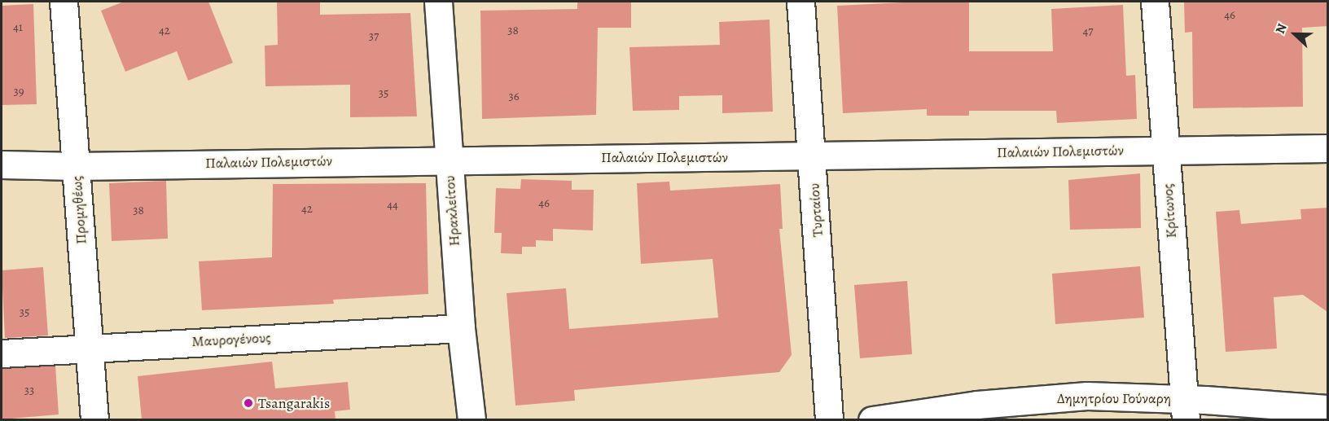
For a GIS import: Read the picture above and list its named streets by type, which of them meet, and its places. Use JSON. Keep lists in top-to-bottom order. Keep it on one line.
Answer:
{"streets":{"street":["Παλαιών Πολεμιστών","Προμηθέως","Τυρταίου","Ηρακλείτου","Κρίτωνος","Μαυρογένους","Δημητρίου Γούναρη"]},"crossings":[["Παλαιών Πολεμιστών","Προμηθέως"],["Παλαιών Πολεμιστών","Τυρταίου"],["Παλαιών Πολεμιστών","Ηρακλείτου"],["Παλαιών Πολεμιστών","Κρίτωνος"],["Προμηθέως","Μαυρογένους"],["Ηρακλείτου","Μαυρογένους"],["Κρίτωνος","Δημητρίου Γούναρη"]],"places":["Tsangarakis"],"house_numbers":["46","41","42","38","47","37","39","35","36","46","44","42","38","35","33"],"north":"left"}
